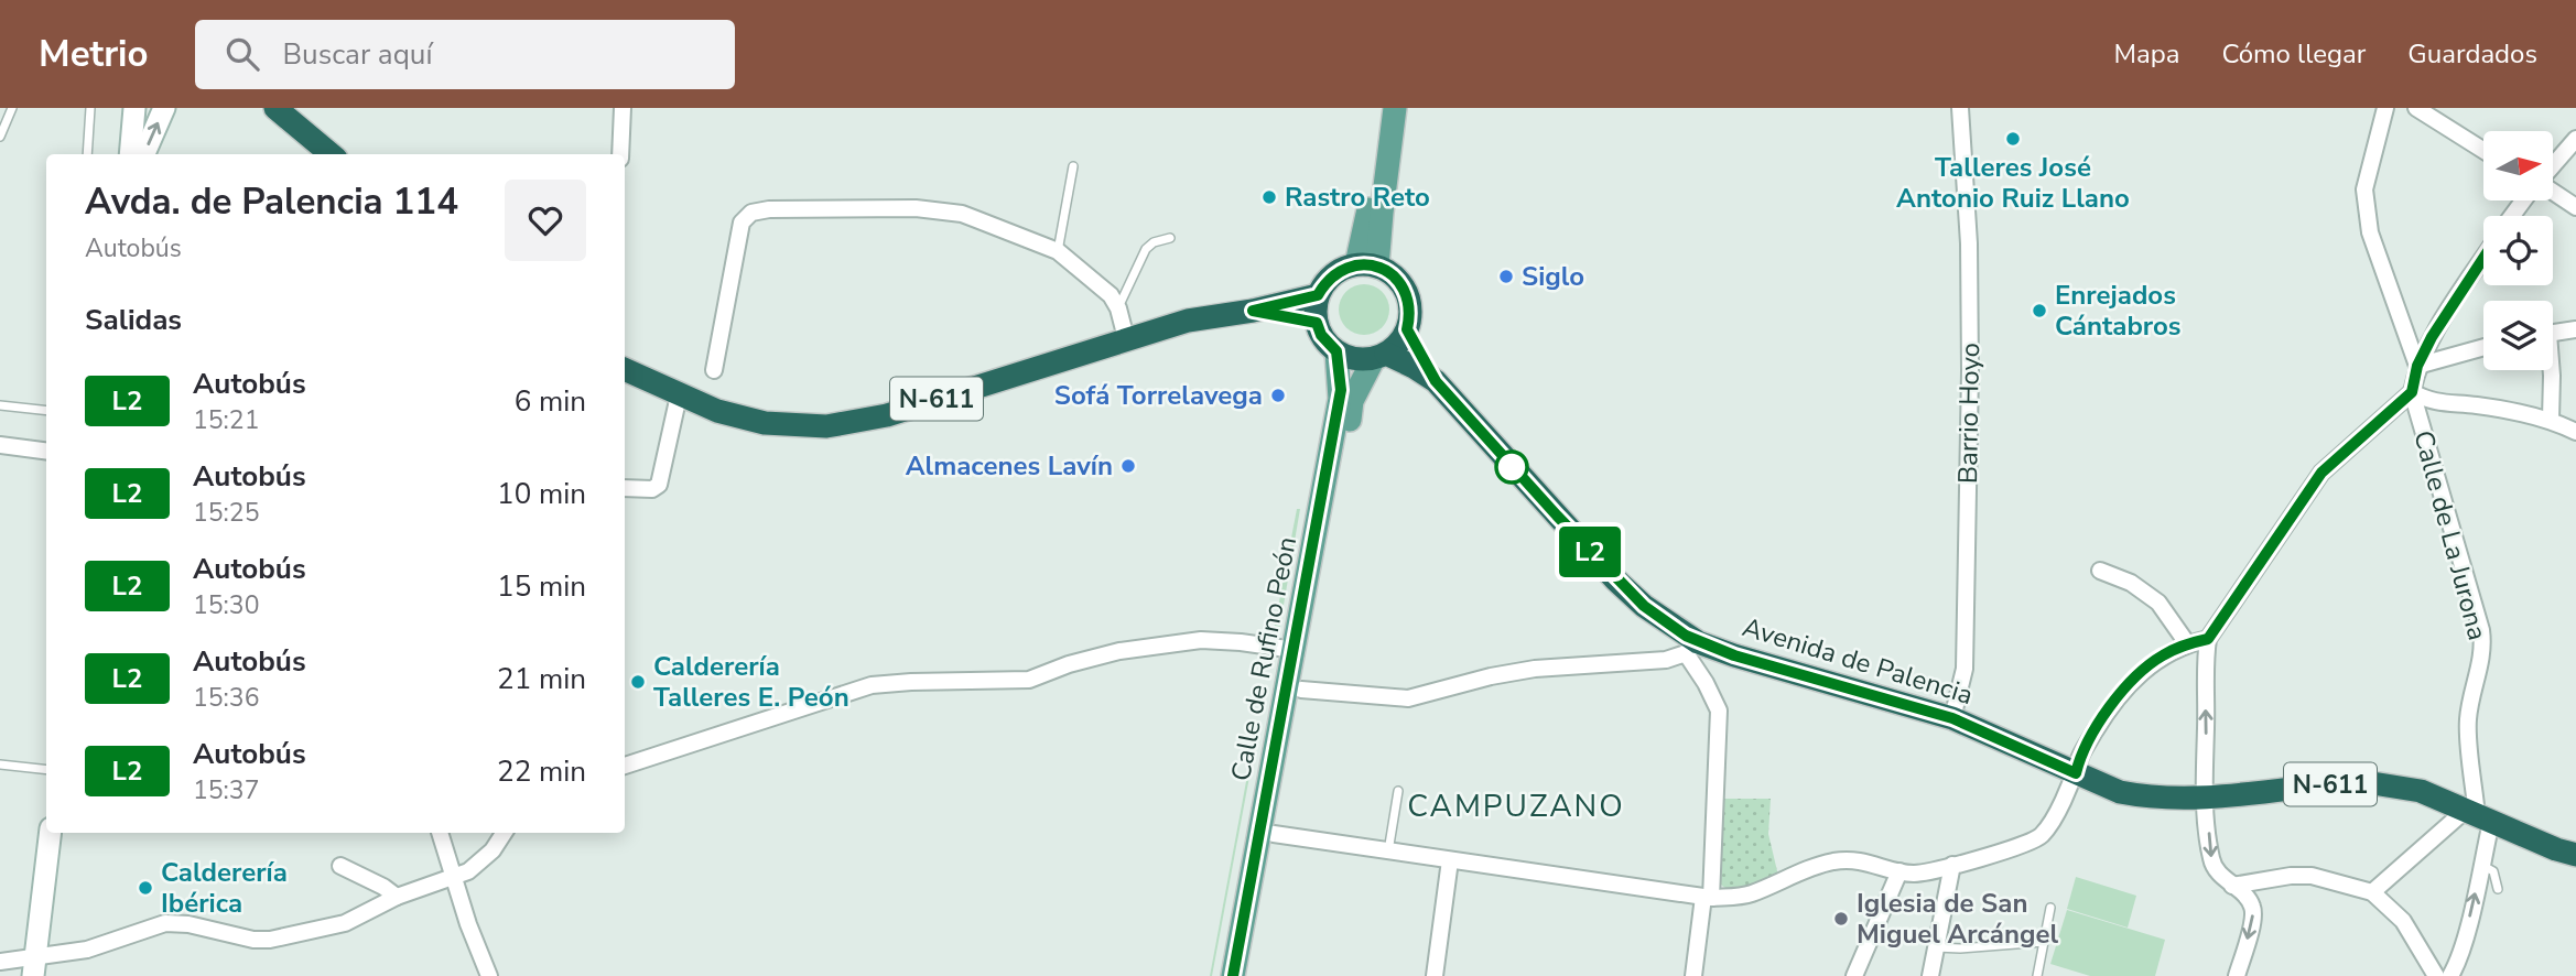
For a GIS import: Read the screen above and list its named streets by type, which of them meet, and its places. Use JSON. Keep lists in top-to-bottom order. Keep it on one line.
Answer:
{"streets":{"highway":["N-611","Avenida de Palencia"],"main road":["Calle de Rufino Peón"],"street":["Barrio Hoyo","Calle de La Jurona"]},"crossings":[["N-611","Calle de Rufino Peón"],["N-611","Avenida de Palencia"],["Barrio Hoyo","Avenida de Palencia"],["Calle de La Jurona","Avenida de Palencia"],["Calle de Rufino Peón","Avenida de Palencia"]],"districts":["CAMPUZANO"],"places":["Talleres José Antonio Ruiz Llano","Rastro Reto","Siglo","Enrejados Cántabros","Sofá Torrelavega","Almacenes Lavín","Calderería Talleres E. Peón","Calderería Ibérica","Iglesia de San Miguel Arcángel"],"lines":["bus line L2"],"north":"right","page":{"header":"Metrio","search":"Buscar aquí","nav":["Mapa","Cómo llegar","Guardados"],"on_map":"L2","heading":[["Avda. de Palencia 114","Autobús"],"Salidas"],"list":[{"mark":"L2","name":"Autobús","note":"15:21","value":"6 min"},{"mark":"L2","name":"Autobús","note":"15:25","value":"10 min"},{"mark":"L2","name":"Autobús","note":"15:30","value":"15 min"},{"mark":"L2","name":"Autobús","note":"15:36","value":"21 min"},{"mark":"L2","name":"Autobús","note":"15:37","value":"22 min"}]}}
